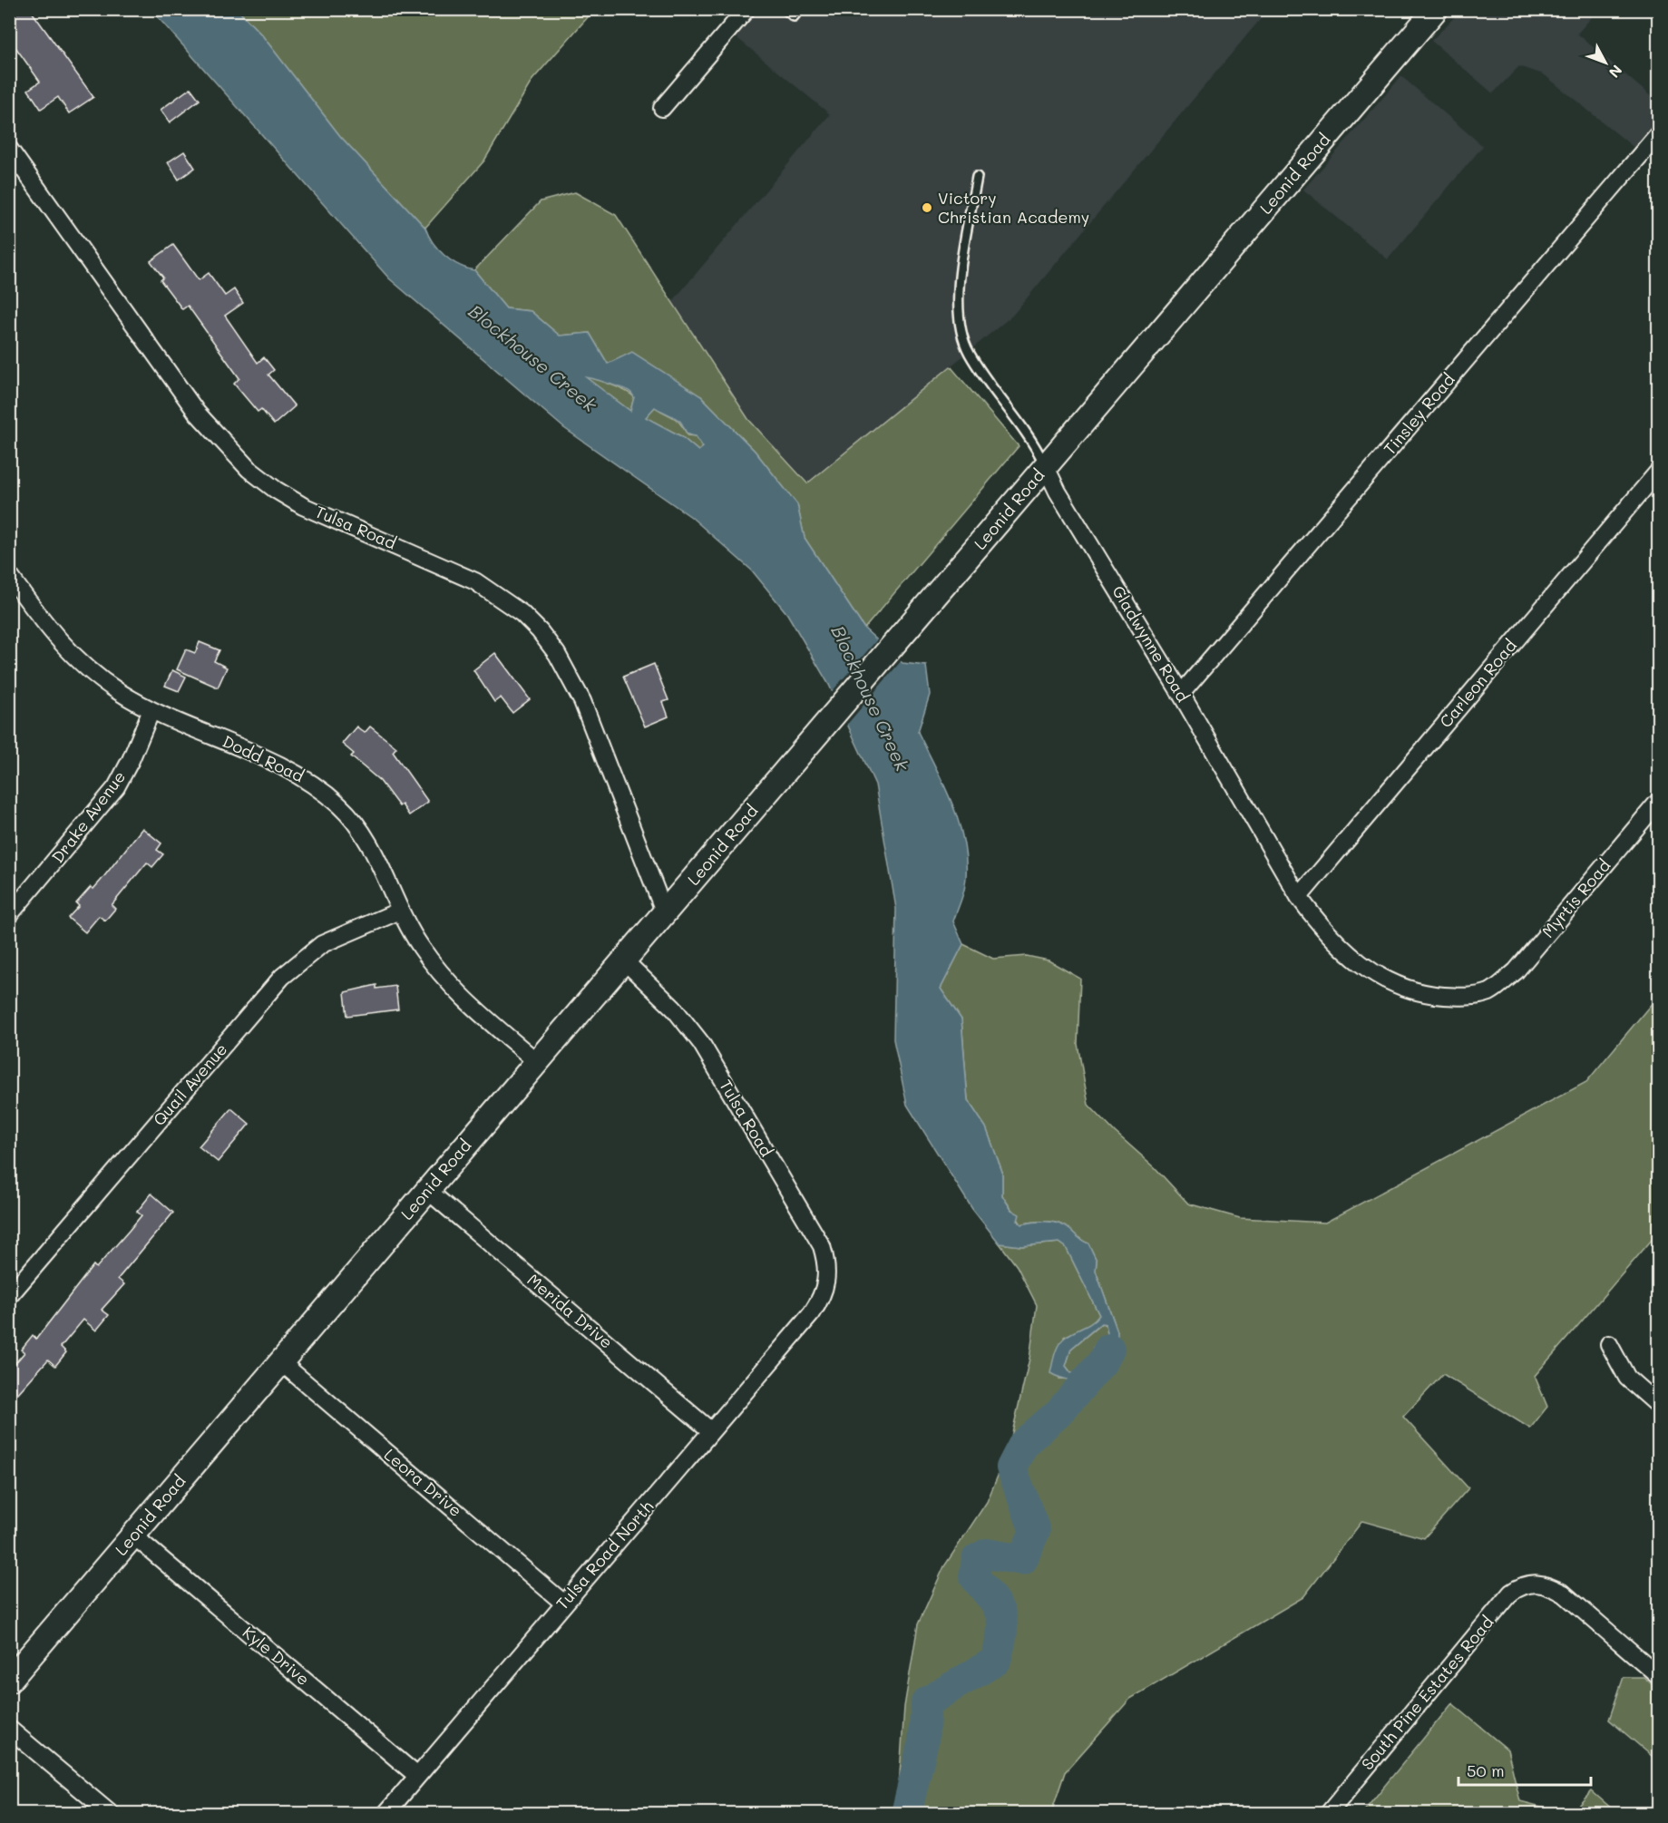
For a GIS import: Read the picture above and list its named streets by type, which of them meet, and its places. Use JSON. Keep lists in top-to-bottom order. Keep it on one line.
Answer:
{"streets":{"street":["Leonid Road","Tinsley Road","Tulsa Road","Gladwynne Road","Carleon Road","Dodd Road","Drake Avenue","Myrtis Road","Quail Avenue","Merida Drive","Leora Drive","Tulsa Road North","Kyle Drive","South Pine Estates Road"]},"crossings":[["Leonid Road","Tulsa Road"],["Leonid Road","Gladwynne Road"],["Leonid Road","Dodd Road"],["Leonid Road","Merida Drive"],["Leonid Road","Leora Drive"],["Leonid Road","Kyle Drive"],["Tinsley Road","Gladwynne Road"],["Tulsa Road","Tulsa Road North"],["Gladwynne Road","Carleon Road"],["Gladwynne Road","Myrtis Road"],["Dodd Road","Drake Avenue"],["Dodd Road","Quail Avenue"],["Merida Drive","Tulsa Road North"],["Leora Drive","Tulsa Road North"],["Tulsa Road North","Kyle Drive"]],"water":["Blockhouse Creek"],"places":["Victory Christian Academy"],"scale_bar":"50 m","north":"bottom right"}
